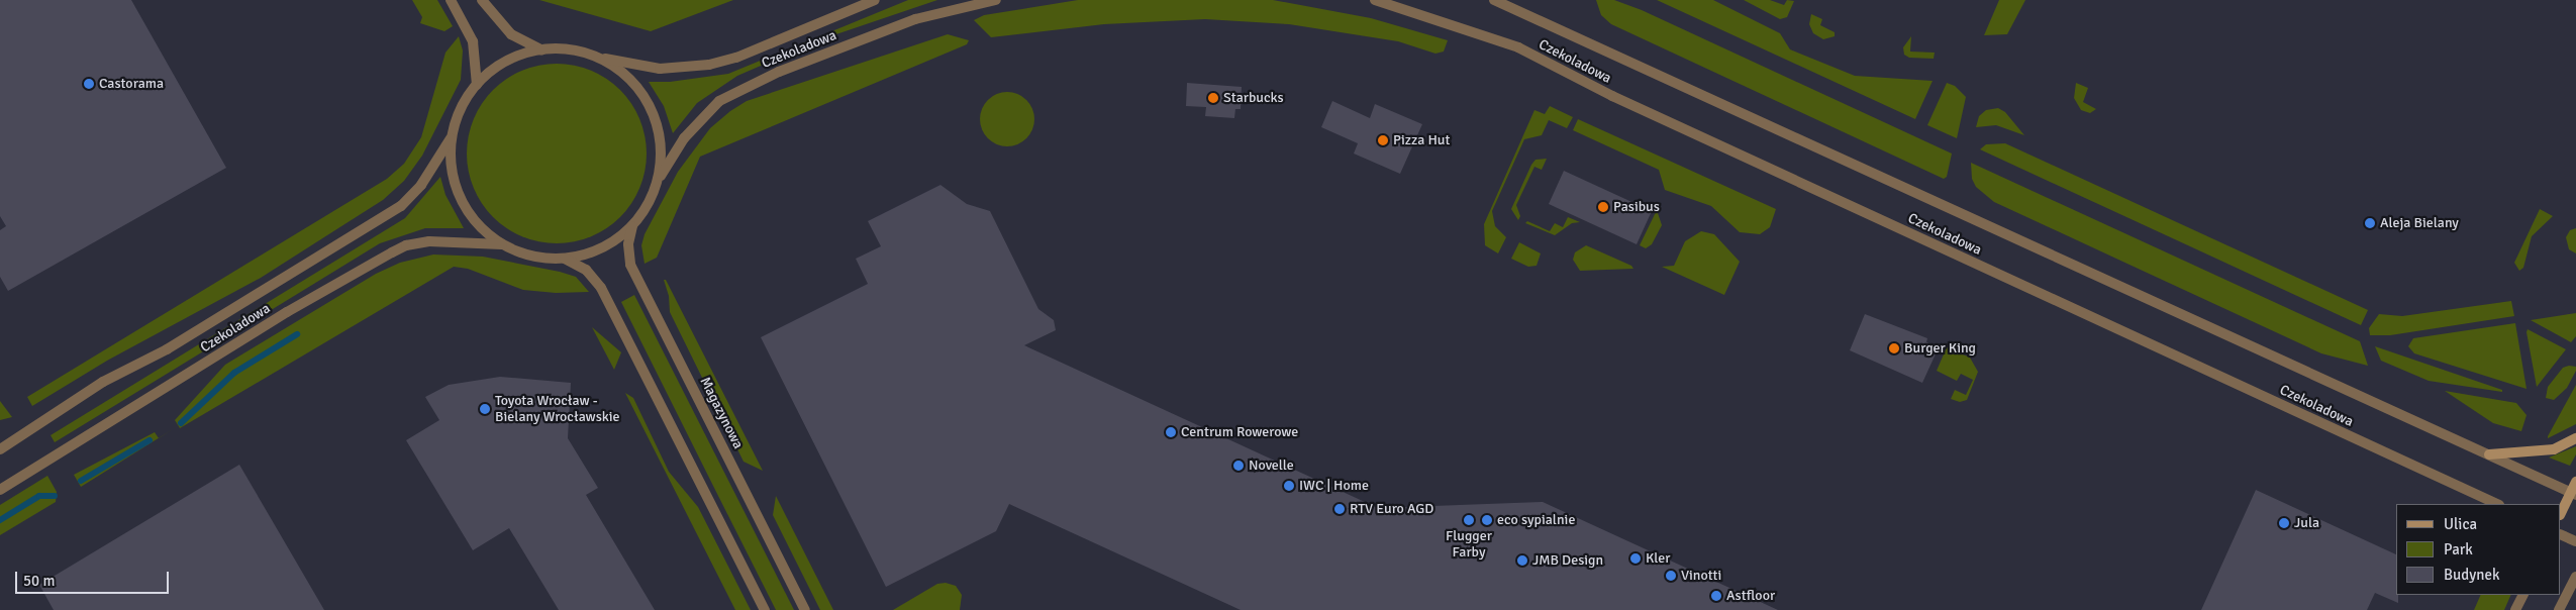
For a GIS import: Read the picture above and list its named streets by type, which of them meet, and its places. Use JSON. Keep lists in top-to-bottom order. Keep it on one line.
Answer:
{"streets":{"street":["Czekoladowa","Magazynowa"]},"crossings":[["Czekoladowa","Magazynowa"]],"places":["Castorama","Starbucks","Pizza Hut","Pasibus","Aleja Bielany","Burger King","Toyota Wrocław - Bielany Wrocławskie","Centrum Rowerowe","Novelle","IWC | Home","RTV Euro AGD","Flugger Farby","eco sypialnie","Jula","Kler","JMB Design","Vinotti","Astfloor"],"legend":["Ulica","Park","Budynek"],"scale_bar":"50 m"}
